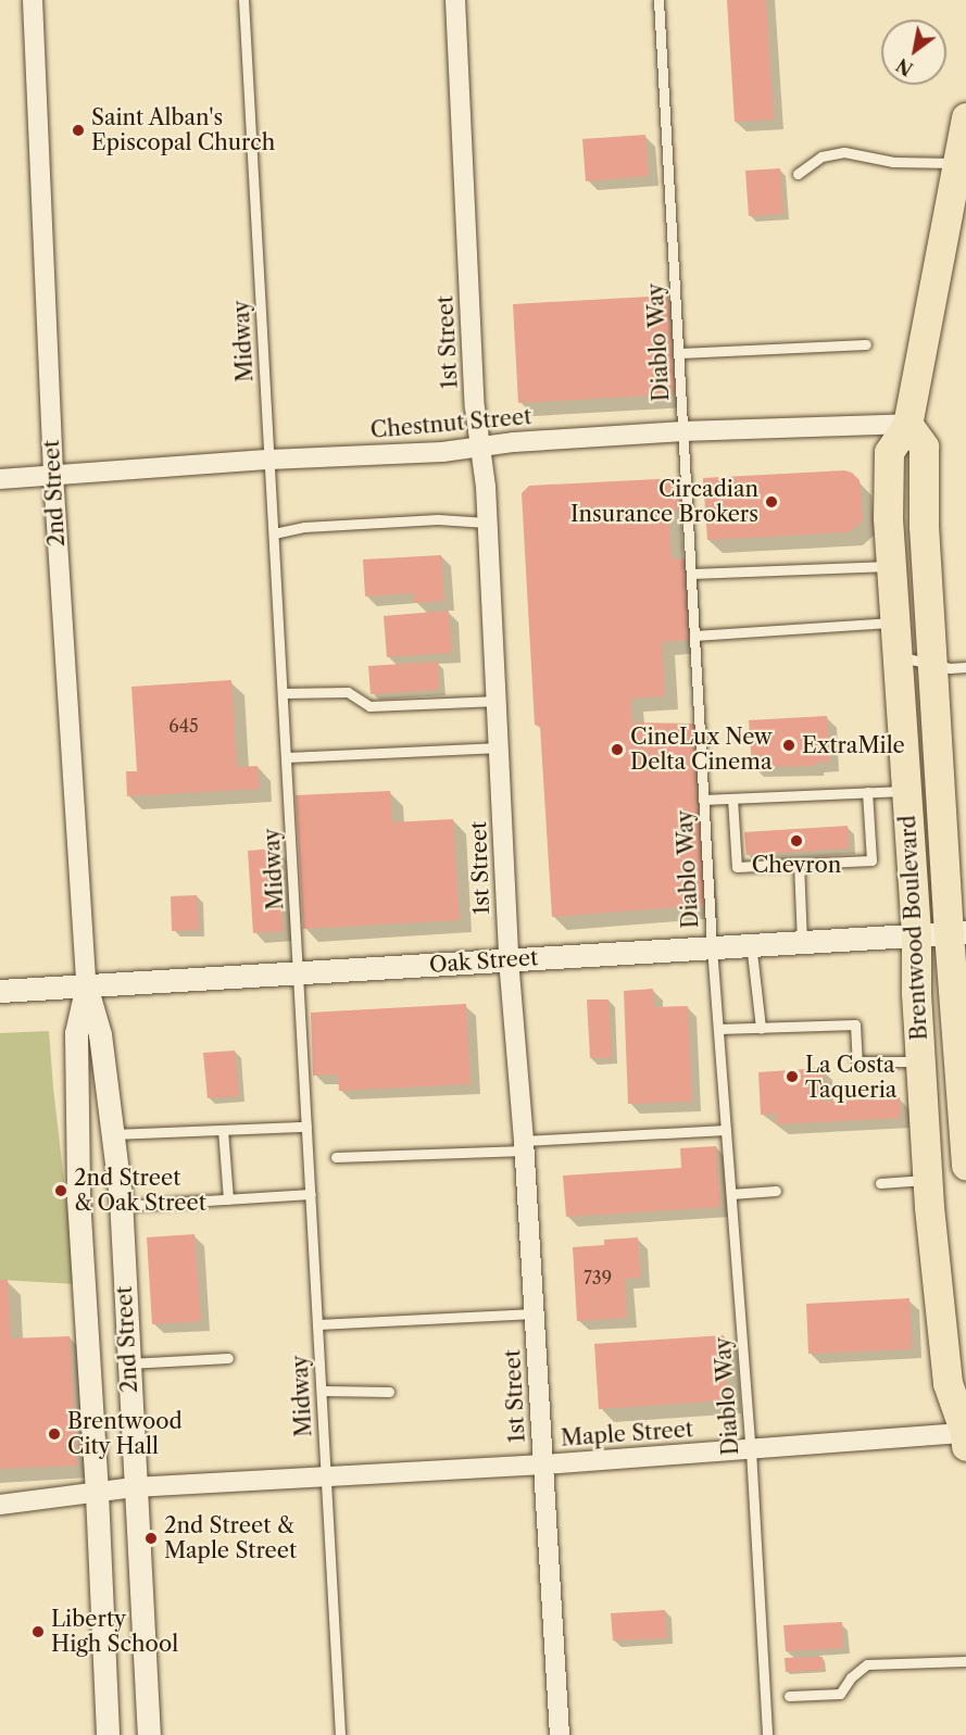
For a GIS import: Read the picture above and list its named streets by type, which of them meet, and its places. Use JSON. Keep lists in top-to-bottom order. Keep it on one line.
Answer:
{"streets":{"main road":["Brentwood Boulevard"],"street":["1st Street","Chestnut Street","2nd Street","Oak Street","Maple Street"],"lane":["Midway","Diablo Way"]},"crossings":[["Midway","Chestnut Street"],["Midway","Oak Street"],["Midway","Maple Street"],["1st Street","Chestnut Street"],["1st Street","Oak Street"],["1st Street","Maple Street"],["Diablo Way","Chestnut Street"],["Diablo Way","Oak Street"],["Diablo Way","Maple Street"],["Chestnut Street","2nd Street"],["Chestnut Street","Brentwood Boulevard"],["2nd Street","Oak Street"],["2nd Street","Maple Street"],["Brentwood Boulevard","Oak Street"],["Brentwood Boulevard","Maple Street"]],"places":["Saint Alban's Episcopal Church","Circadian Insurance Brokers","ExtraMile","CineLux New Delta Cinema","Chevron","La Costa Taqueria","2nd Street & Oak Street","Brentwood City Hall","2nd Street & Maple Street","Liberty High School"],"house_numbers":["645","739"],"north":"bottom left"}
